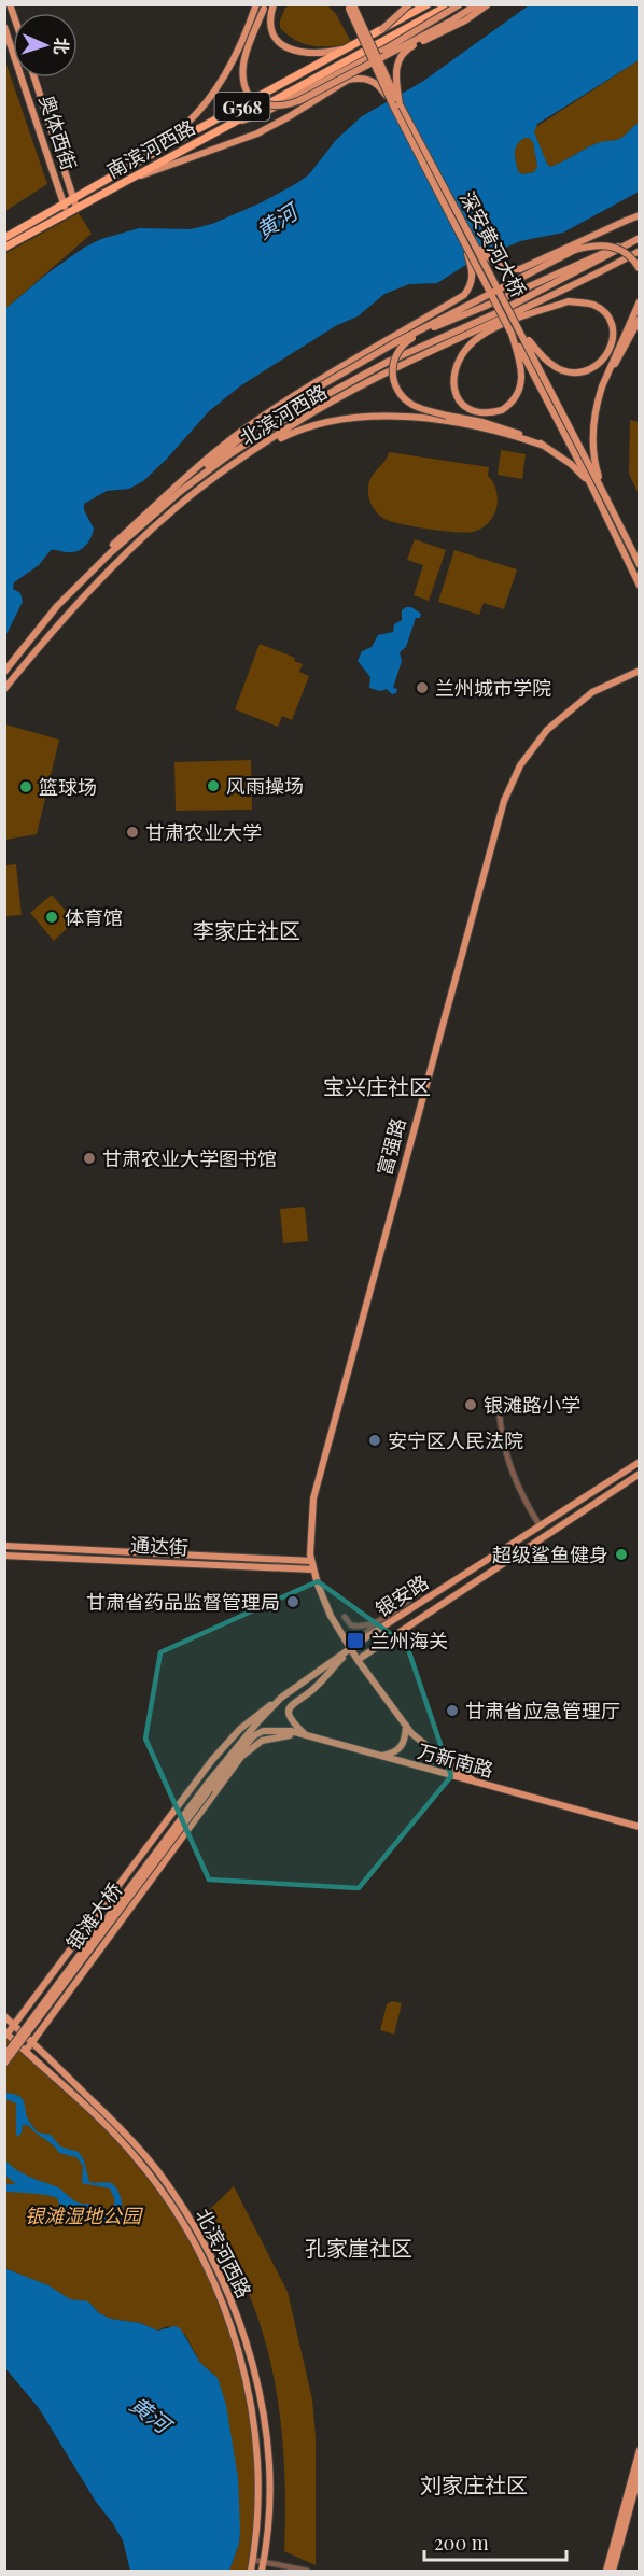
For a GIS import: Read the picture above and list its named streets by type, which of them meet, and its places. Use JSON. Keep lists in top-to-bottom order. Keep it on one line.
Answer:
{"streets":{"highway":["G568","南滨河西路"],"main road":["奥体西街","深安黄河大桥","北滨河西路","富强路","通达街","银安路","万新南路","银滩大桥"]},"crossings":[["奥体西街","南滨河西路"],["富强路","通达街"],["富强路","银安路"],["银安路","万新南路"],["银安路","银滩大桥"],["万新南路","银滩大桥"]],"districts":["李家庄社区","宝兴庄社区","孔家崖社区","刘家庄社区"],"water":["黄河"],"parks":["银滩湿地公园"],"places":{"other":["兰州城市学院","风雨操场","篮球场","甘肃农业大学","体育馆","甘肃农业大学图书馆","银滩路小学","安宁区人民法院","超级鲨鱼健身","甘肃省药品监督管理局","甘肃省应急管理厅"],"transit":["兰州海关"]},"scale_bar":"200 m","north":"right"}
